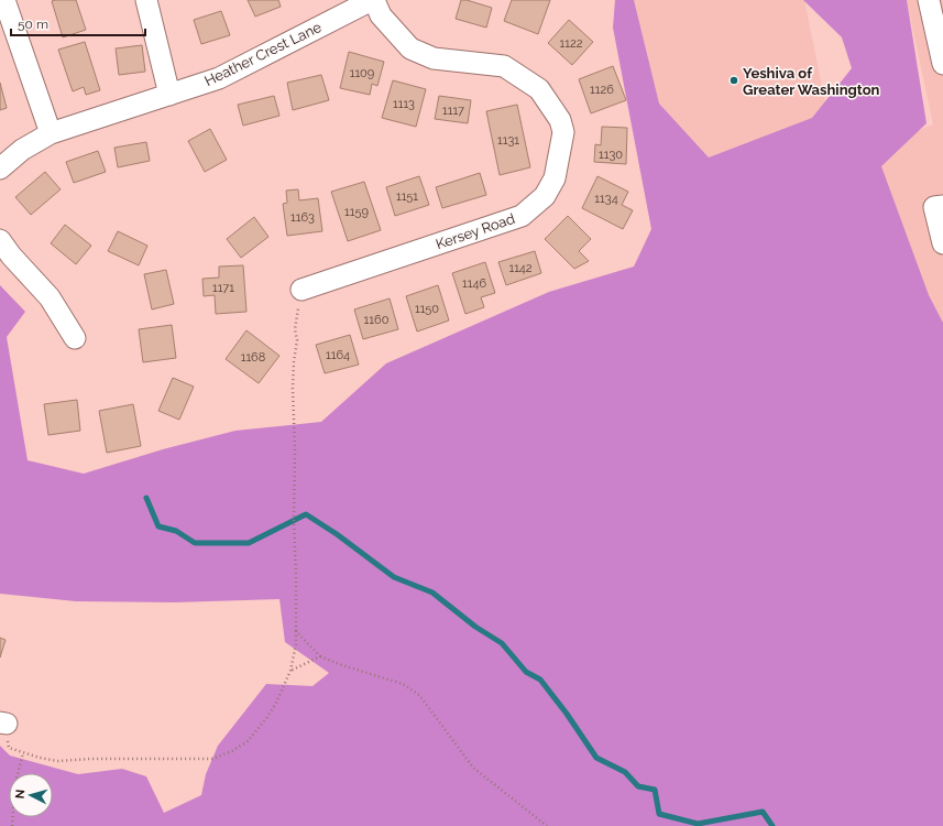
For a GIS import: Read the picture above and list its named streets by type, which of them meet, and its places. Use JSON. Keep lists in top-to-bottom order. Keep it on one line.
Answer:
{"streets":{"street":["Heather Crest Lane","Kersey Road"]},"crossings":[["Heather Crest Lane","Kersey Road"]],"places":["Yeshiva of Greater Washington"],"house_numbers":["1122","1109","1126","1113","1117","1131","1130","1151","1134","1159","1163","1142","1146","1171","1150","1160","1164","1168"],"scale_bar":"50 m","north":"left"}
